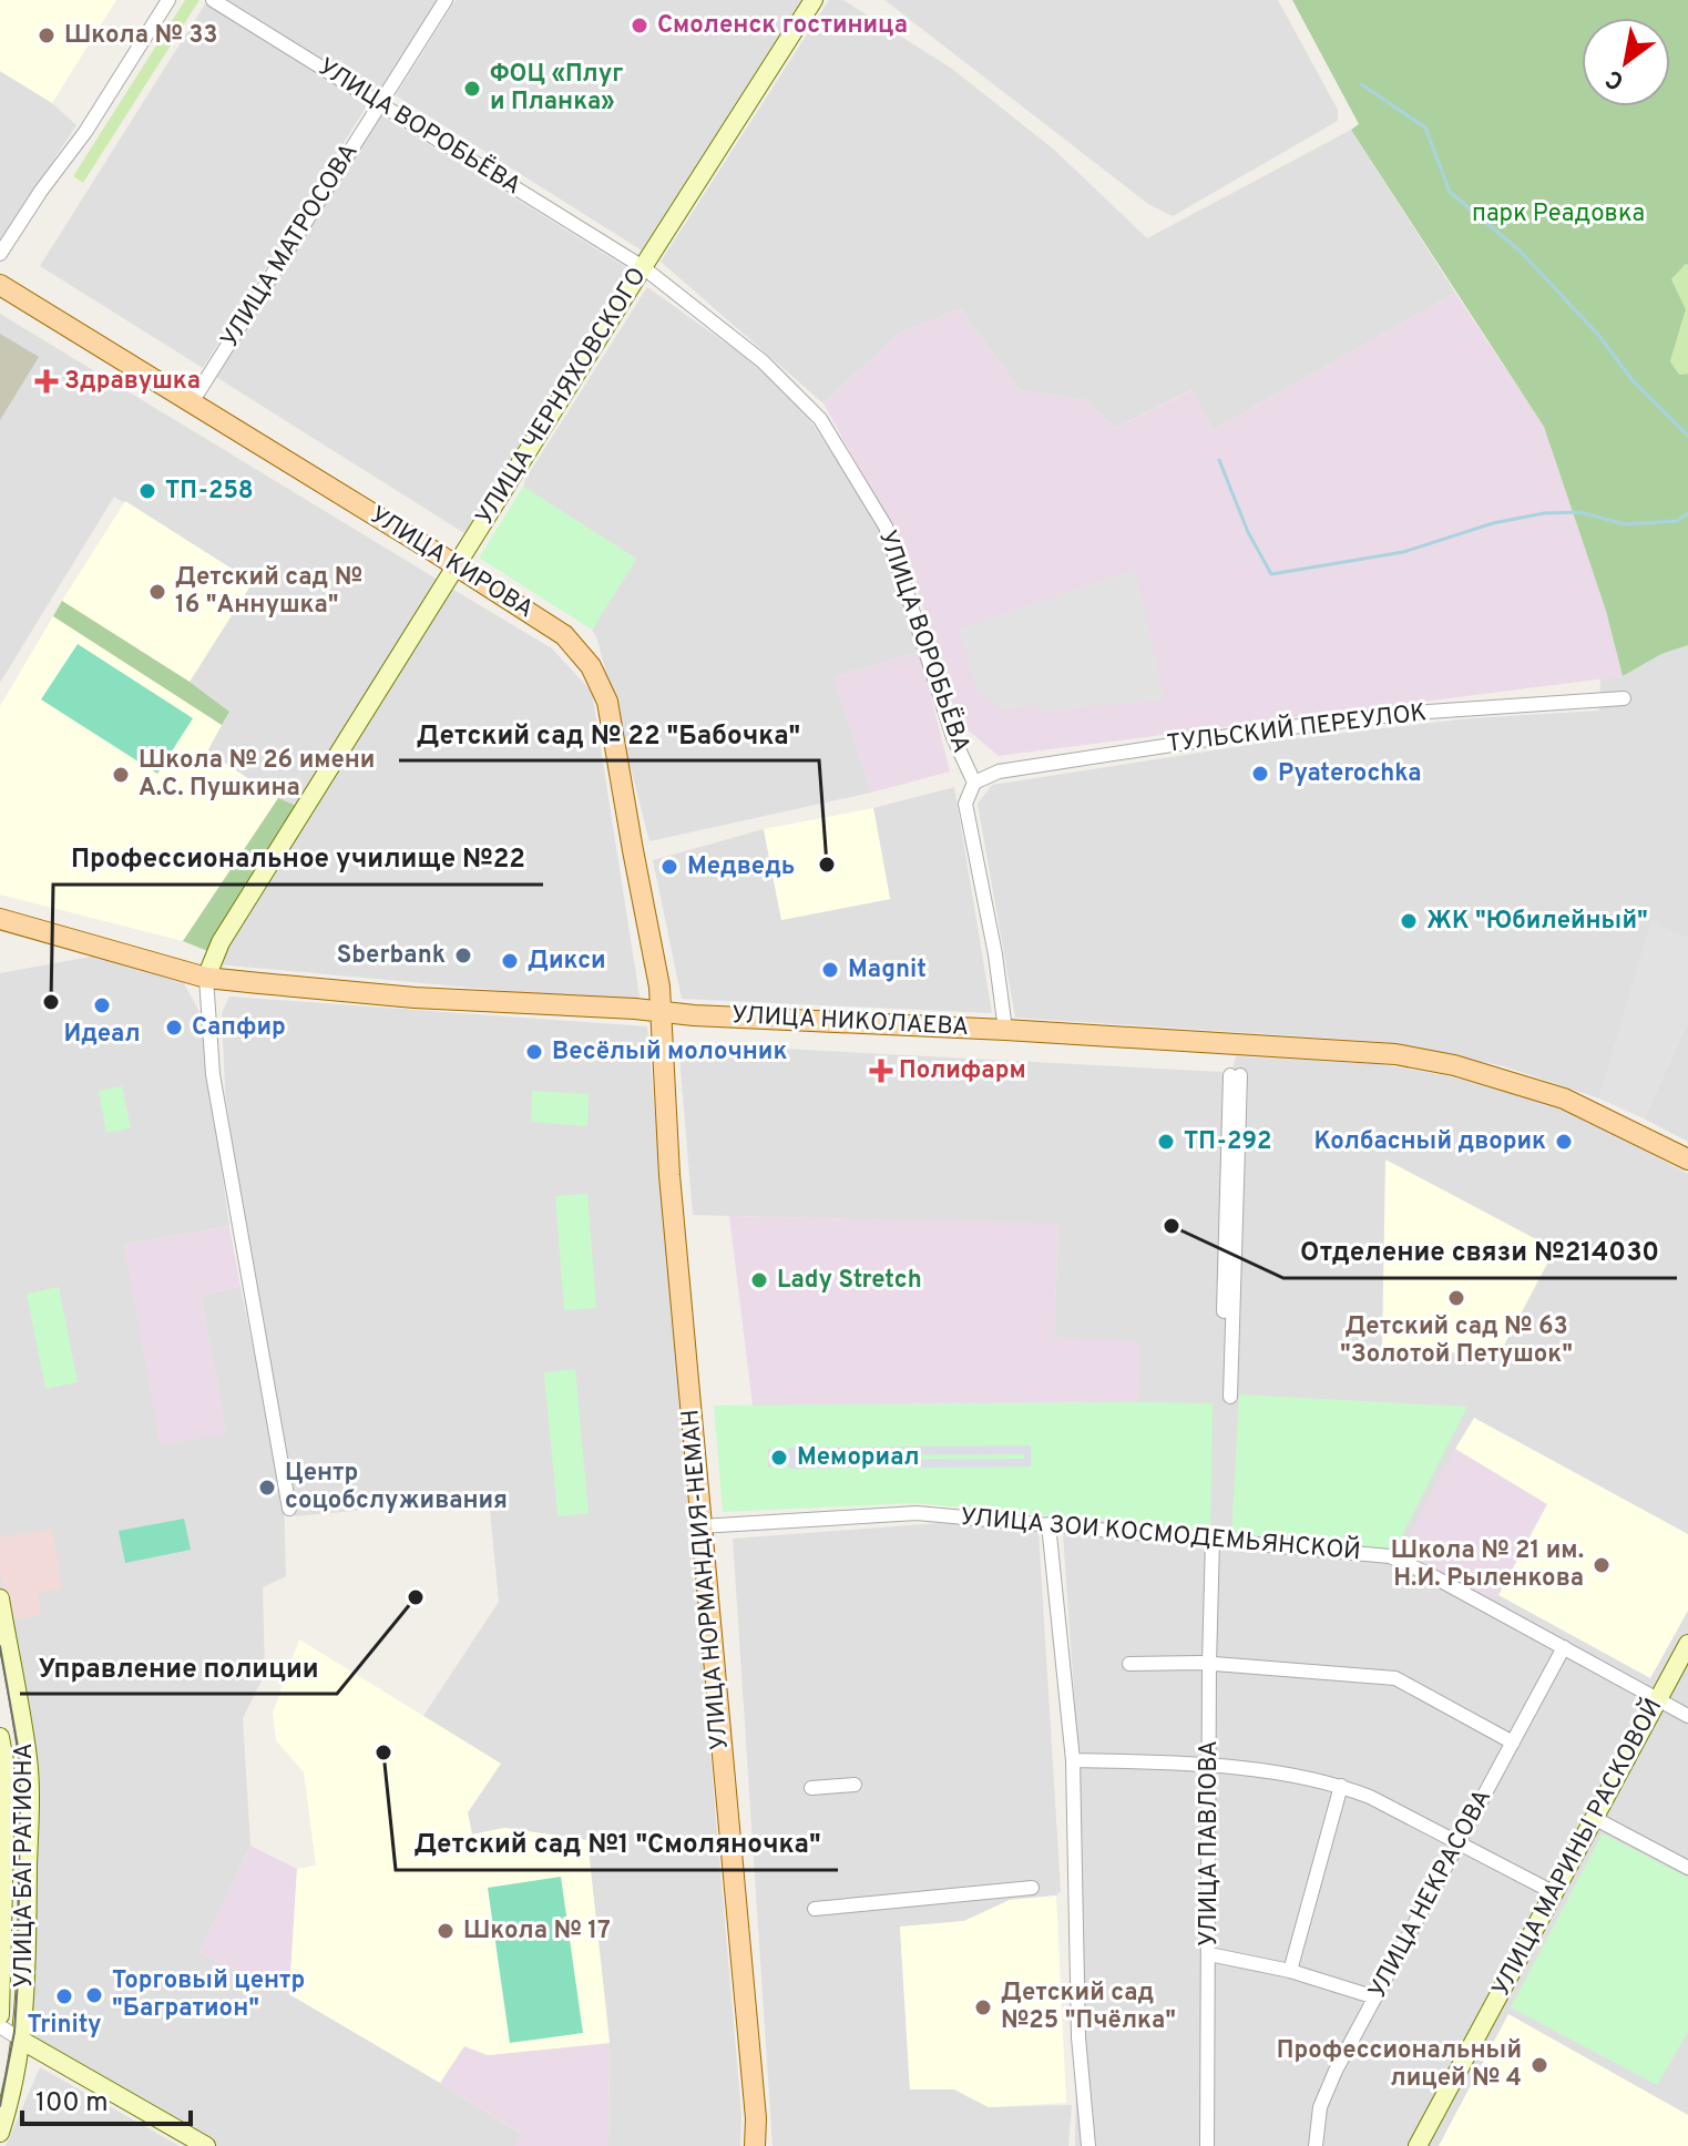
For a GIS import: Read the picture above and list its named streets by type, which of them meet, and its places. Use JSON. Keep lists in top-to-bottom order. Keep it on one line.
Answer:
{"streets":{"main road":["УЛИЦА КИРОВА","УЛИЦА НИКОЛАЕВА","УЛИЦА НОРМАНДИЯ-НЕМАН"],"street":["УЛИЦА ВОРОБЬЁВА","УЛИЦА МАТРОСОВА","УЛИЦА ЧЕРНЯХОВСКОГО","ТУЛЬСКИЙ ПЕРЕУЛОК","УЛИЦА ЗОИ КОСМОДЕМЬЯНСКОЙ","УЛИЦА ПАВЛОВА","УЛИЦА МАРИНЫ РАСКОВОЙ","УЛИЦА БАГРАТИОНА","УЛИЦА НЕКРАСОВА"]},"crossings":[["УЛИЦА ВОРОБЬЁВА","УЛИЦА МАТРОСОВА"],["УЛИЦА ВОРОБЬЁВА","УЛИЦА ЧЕРНЯХОВСКОГО"],["УЛИЦА ВОРОБЬЁВА","ТУЛЬСКИЙ ПЕРЕУЛОК"],["УЛИЦА ВОРОБЬЁВА","УЛИЦА НИКОЛАЕВА"],["УЛИЦА МАТРОСОВА","УЛИЦА КИРОВА"],["УЛИЦА ЧЕРНЯХОВСКОГО","УЛИЦА КИРОВА"],["УЛИЦА ЧЕРНЯХОВСКОГО","УЛИЦА НИКОЛАЕВА"],["УЛИЦА КИРОВА","УЛИЦА НИКОЛАЕВА"],["УЛИЦА КИРОВА","УЛИЦА НОРМАНДИЯ-НЕМАН"],["УЛИЦА НИКОЛАЕВА","УЛИЦА НОРМАНДИЯ-НЕМАН"],["УЛИЦА ЗОИ КОСМОДЕМЬЯНСКОЙ","УЛИЦА НОРМАНДИЯ-НЕМАН"],["УЛИЦА ЗОИ КОСМОДЕМЬЯНСКОЙ","УЛИЦА ПАВЛОВА"],["УЛИЦА ЗОИ КОСМОДЕМЬЯНСКОЙ","УЛИЦА МАРИНЫ РАСКОВОЙ"],["УЛИЦА ЗОИ КОСМОДЕМЬЯНСКОЙ","УЛИЦА НЕКРАСОВА"]],"parks":["парк Реадовка"],"places":{"other":["Смоленск гостиница","Школа № 33","ФОЦ «Плуг и Планка»","ТП-258","Детский сад № 16 \"Аннушка\"","Pyaterochka","Школа № 26 имени А.С. Пушкина","Детский сад № 22 \"Бабочка\"","Медведь","ЖК \"Юбилейный\"","Sberbank","Дикси","Magnit","Профессиональное училище №22","Идеал","Сапфир","Весёлый молочник","ТП-292","Колбасный дворик","Отделение связи №214030","Lady Stretch","Детский сад № 63 \"Золотой Петушок\"","Мемориал","Центр соцобслуживания","Школа № 21 им. Н.И. Рыленкова","Управление полиции","Детский сад №1 \"Смоляночка\"","Школа № 17","Торговый центр \"Багратион\"","Trinity","Детский сад №25 \"Пчёлка\"","Профессиональный лицей № 4"],"health":["Здравушка","Полифарм"]},"scale_bar":"100 m","north":"bottom left"}
